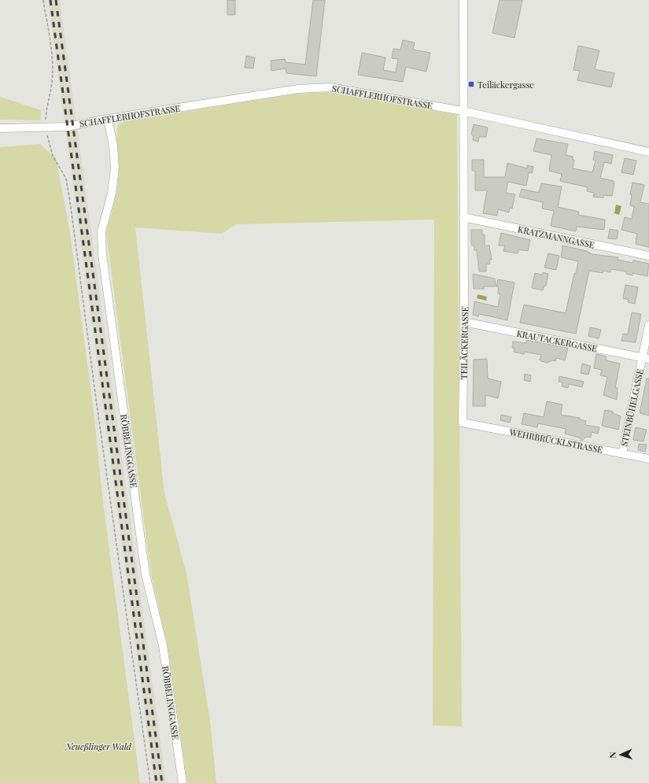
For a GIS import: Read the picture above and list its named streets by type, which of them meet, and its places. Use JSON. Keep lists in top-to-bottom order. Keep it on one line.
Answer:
{"streets":{"street":["SCHAFFLERHOFSTRASSE","KRATZMANNGASSE","KRAUTACKERGASSE","TEILÄCKERGASSE","STEINBÜHELGASSE","WEHRBRÜCKLSTRASSE","RÖBBELINGGASSE"]},"crossings":[["SCHAFFLERHOFSTRASSE","TEILÄCKERGASSE"],["SCHAFFLERHOFSTRASSE","RÖBBELINGGASSE"],["KRATZMANNGASSE","TEILÄCKERGASSE"],["KRAUTACKERGASSE","TEILÄCKERGASSE"],["KRAUTACKERGASSE","STEINBÜHELGASSE"],["TEILÄCKERGASSE","WEHRBRÜCKLSTRASSE"],["STEINBÜHELGASSE","WEHRBRÜCKLSTRASSE"]],"parks":["Neueßlinger Wald"],"places":{"transit":["Teiläckergasse"]},"north":"left"}
